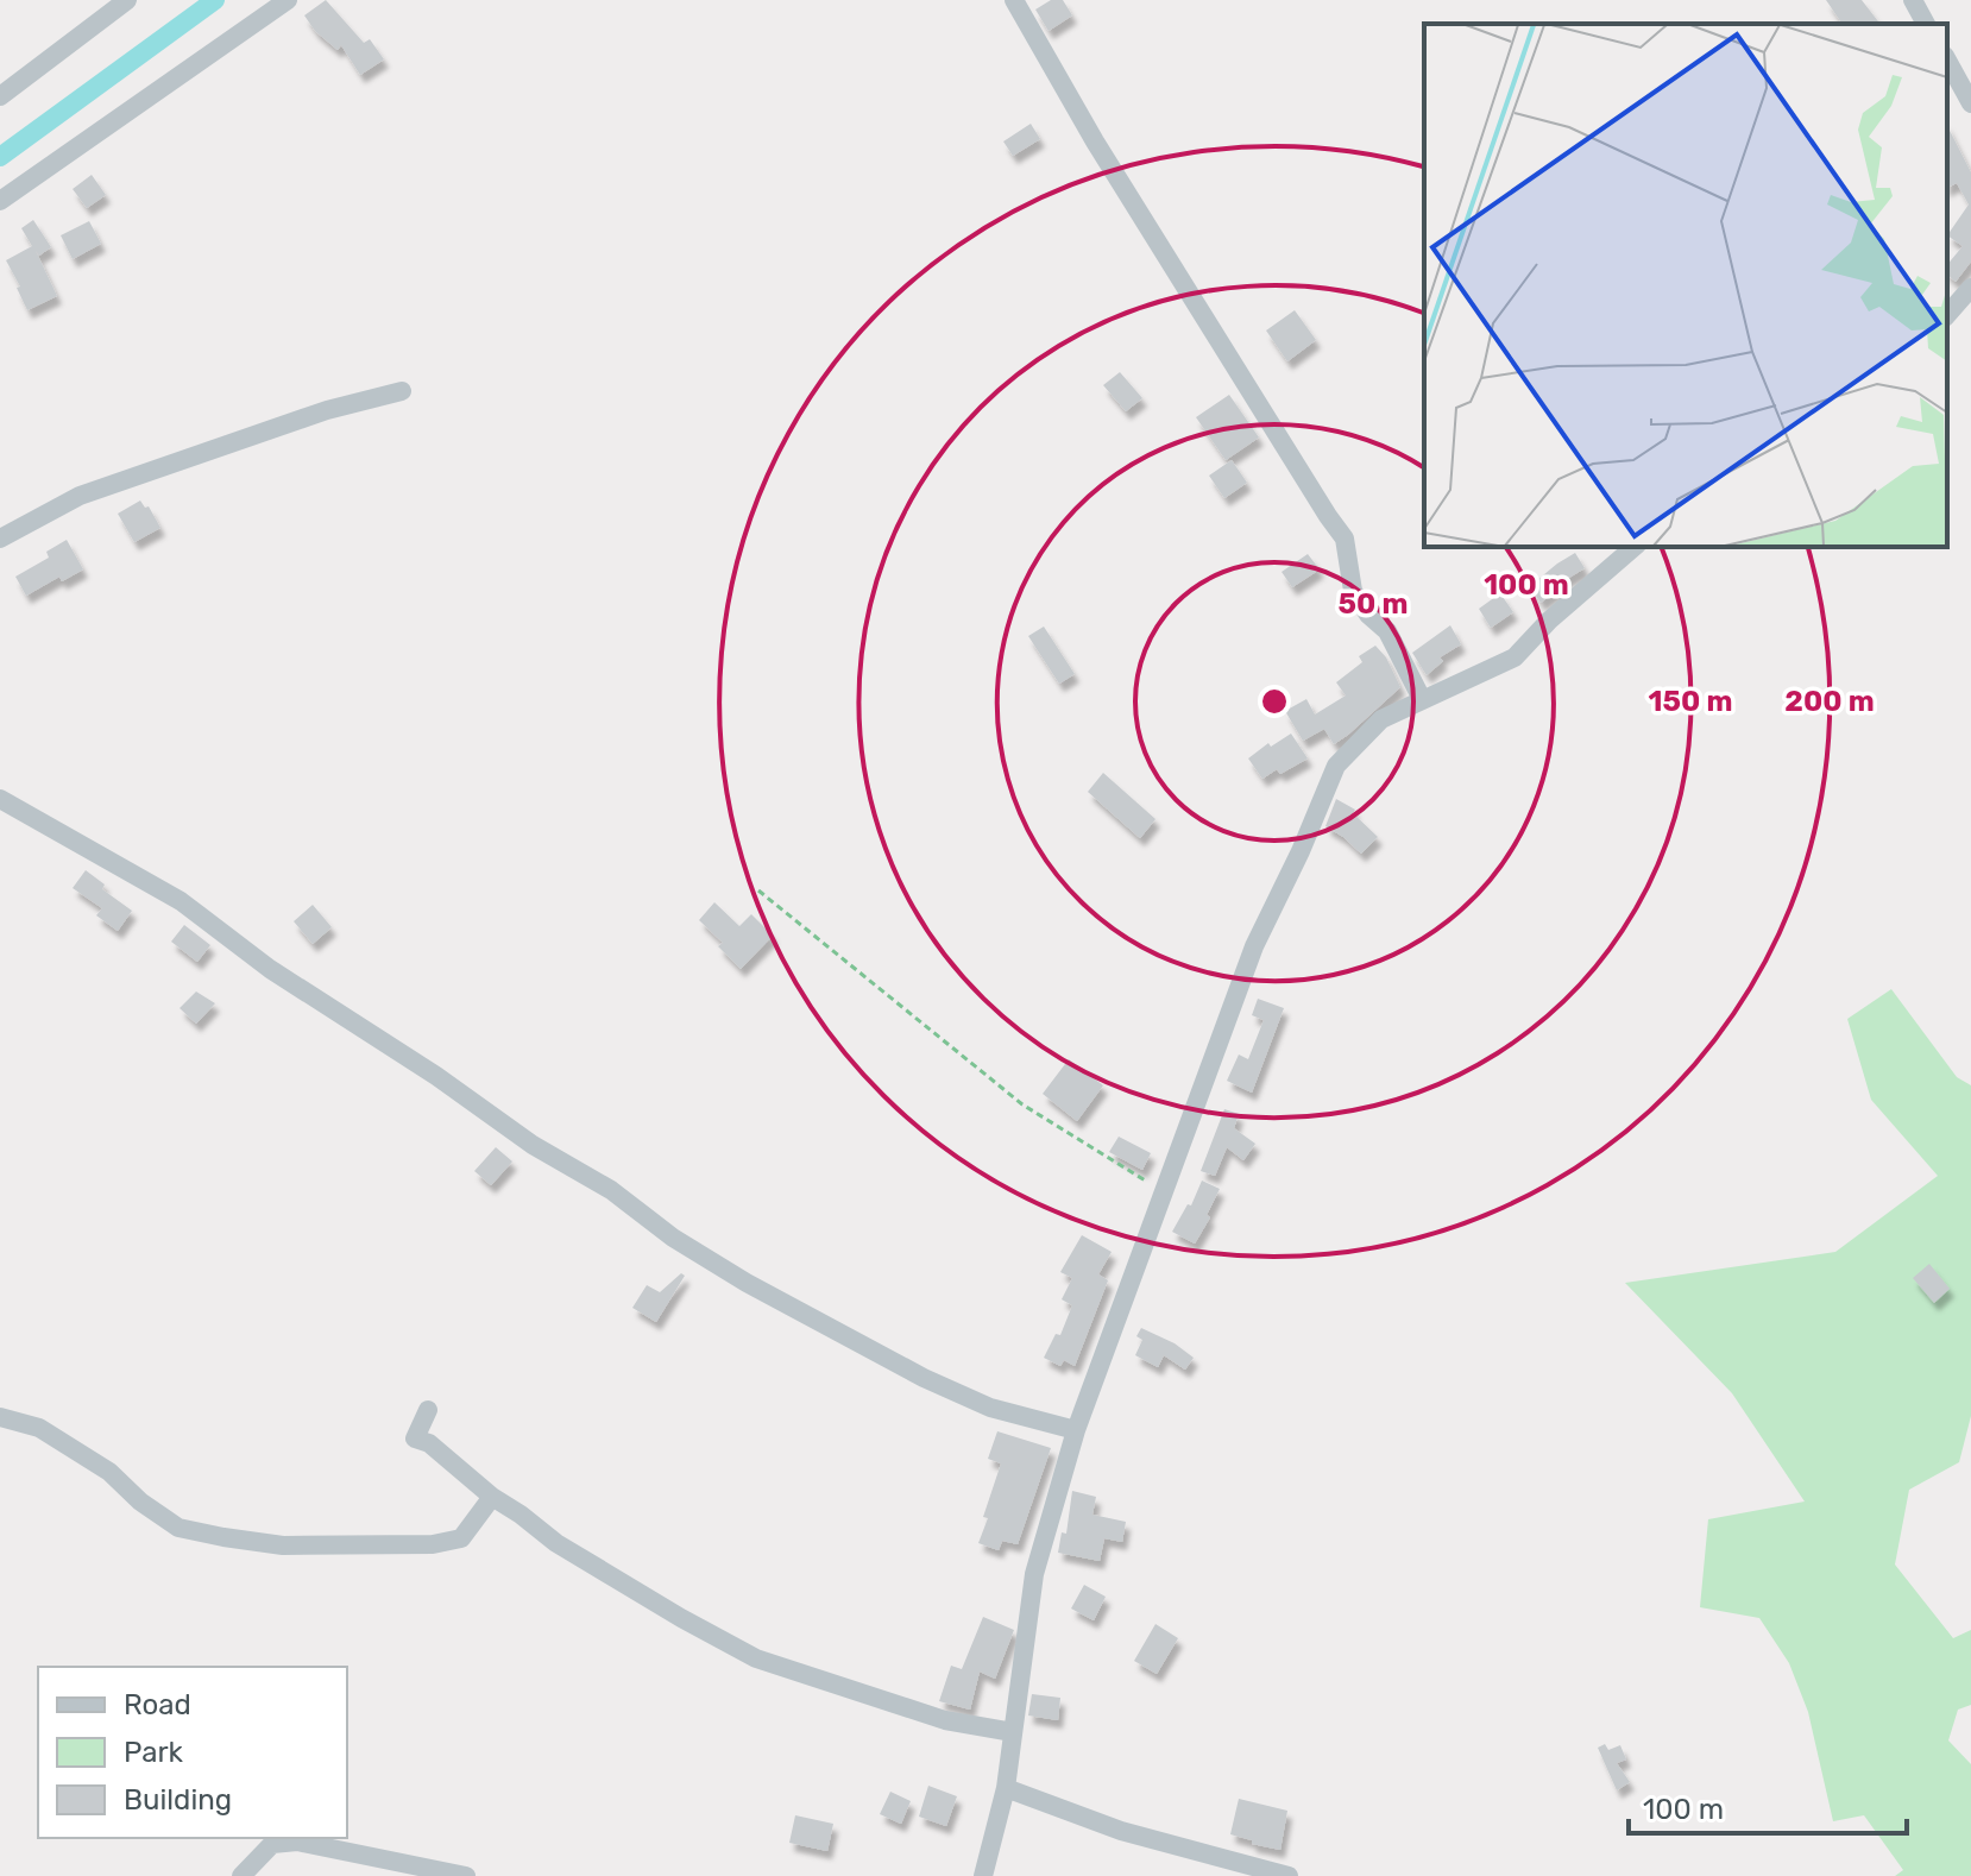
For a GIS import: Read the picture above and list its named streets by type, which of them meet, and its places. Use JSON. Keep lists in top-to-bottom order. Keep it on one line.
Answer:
{"legend":["Road","Park","Building"],"scale_bar":"100 m","rings":["100 m","50 m","150 m","200 m"]}
